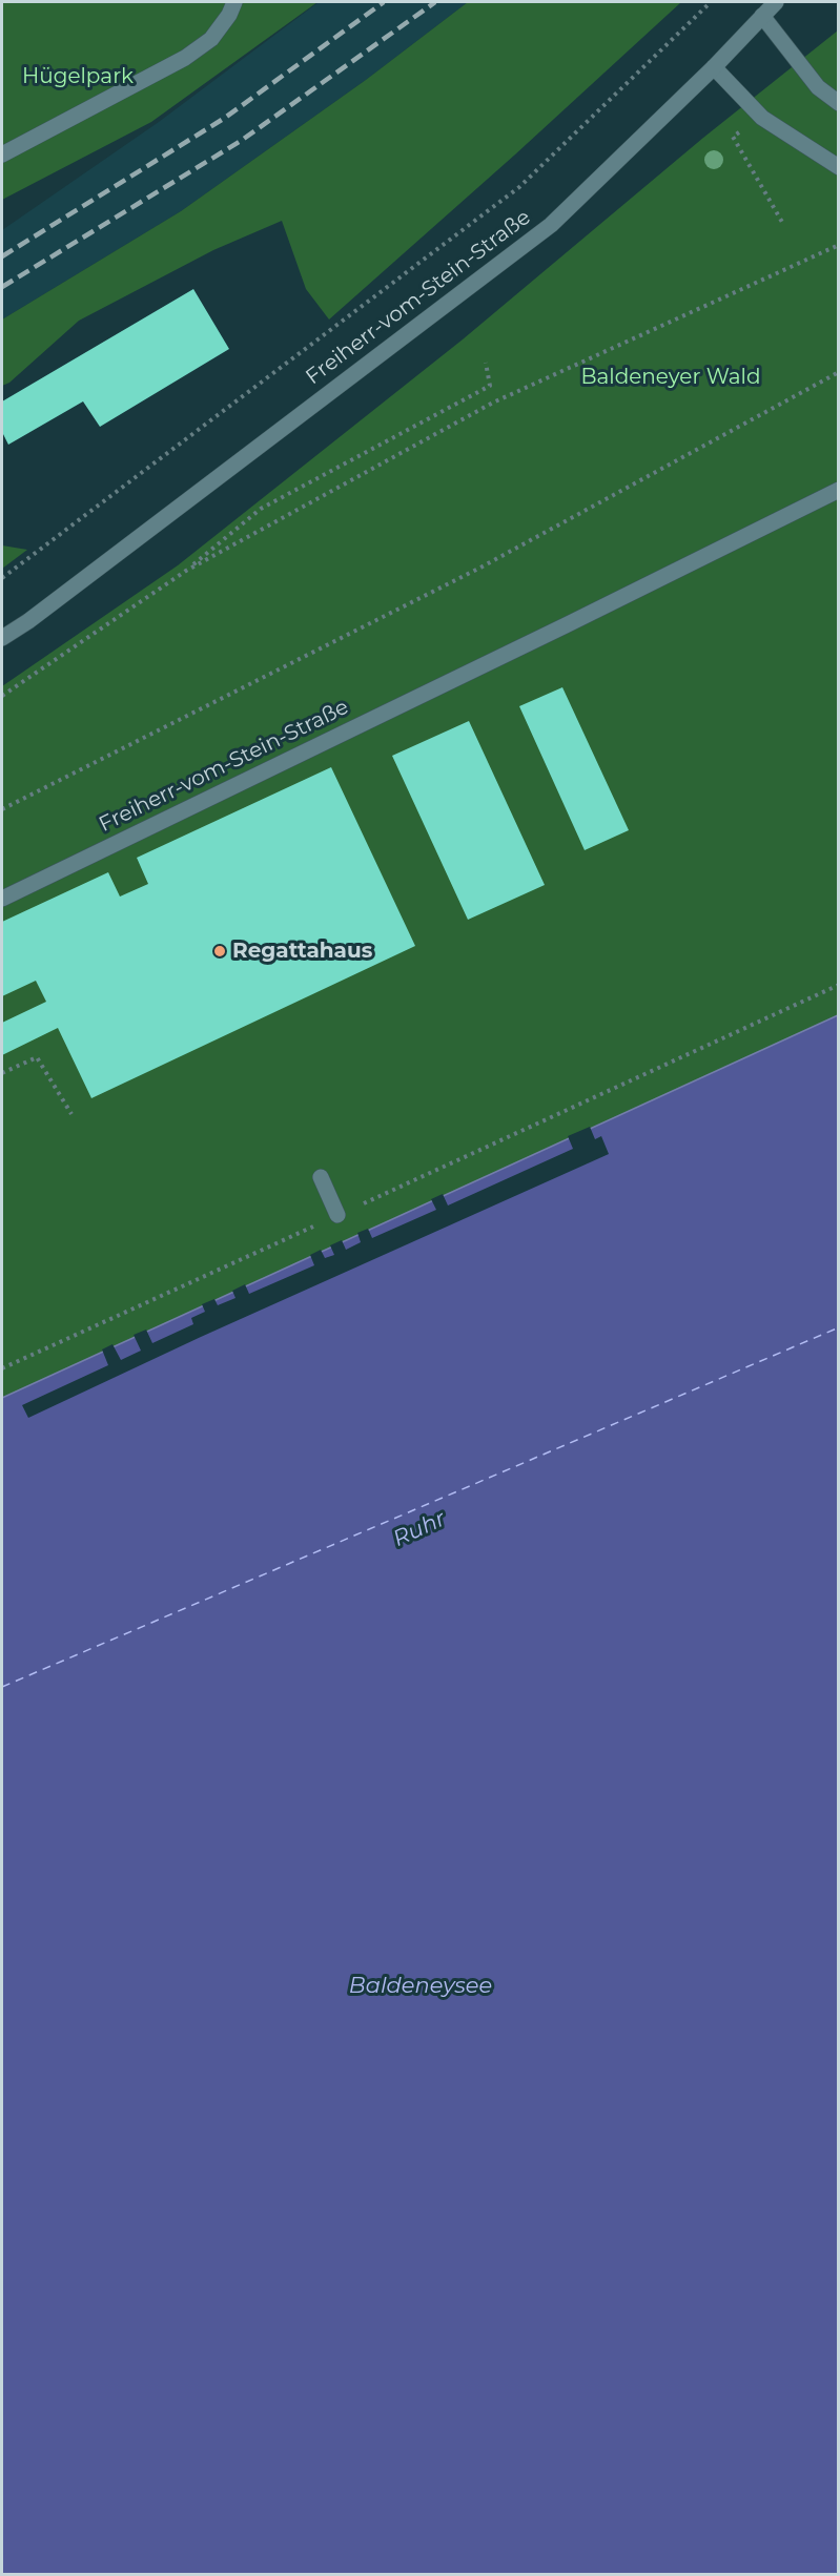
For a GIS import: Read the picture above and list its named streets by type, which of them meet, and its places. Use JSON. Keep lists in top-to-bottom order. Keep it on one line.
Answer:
{"streets":{"main road":["Freiherr-vom-Stein-Straße"]},"water":["Ruhr","Baldeneysee"],"parks":["Hügelpark","Baldeneyer Wald"],"places":["Regattahaus"]}
